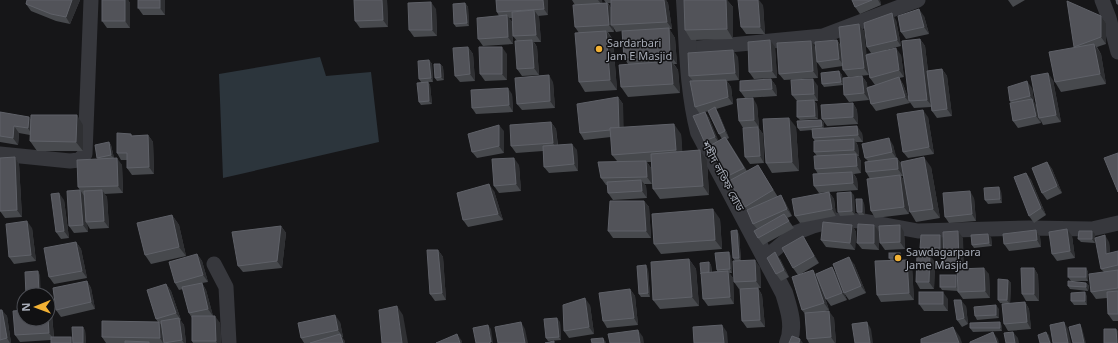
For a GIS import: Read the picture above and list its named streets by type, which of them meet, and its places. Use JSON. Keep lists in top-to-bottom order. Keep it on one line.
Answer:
{"streets":{"street":["শহীদ লতিফ রোড"]},"places":["Sardarbari Jam E Masjid","Sawdagarpara Jame Masjid"],"north":"left"}
